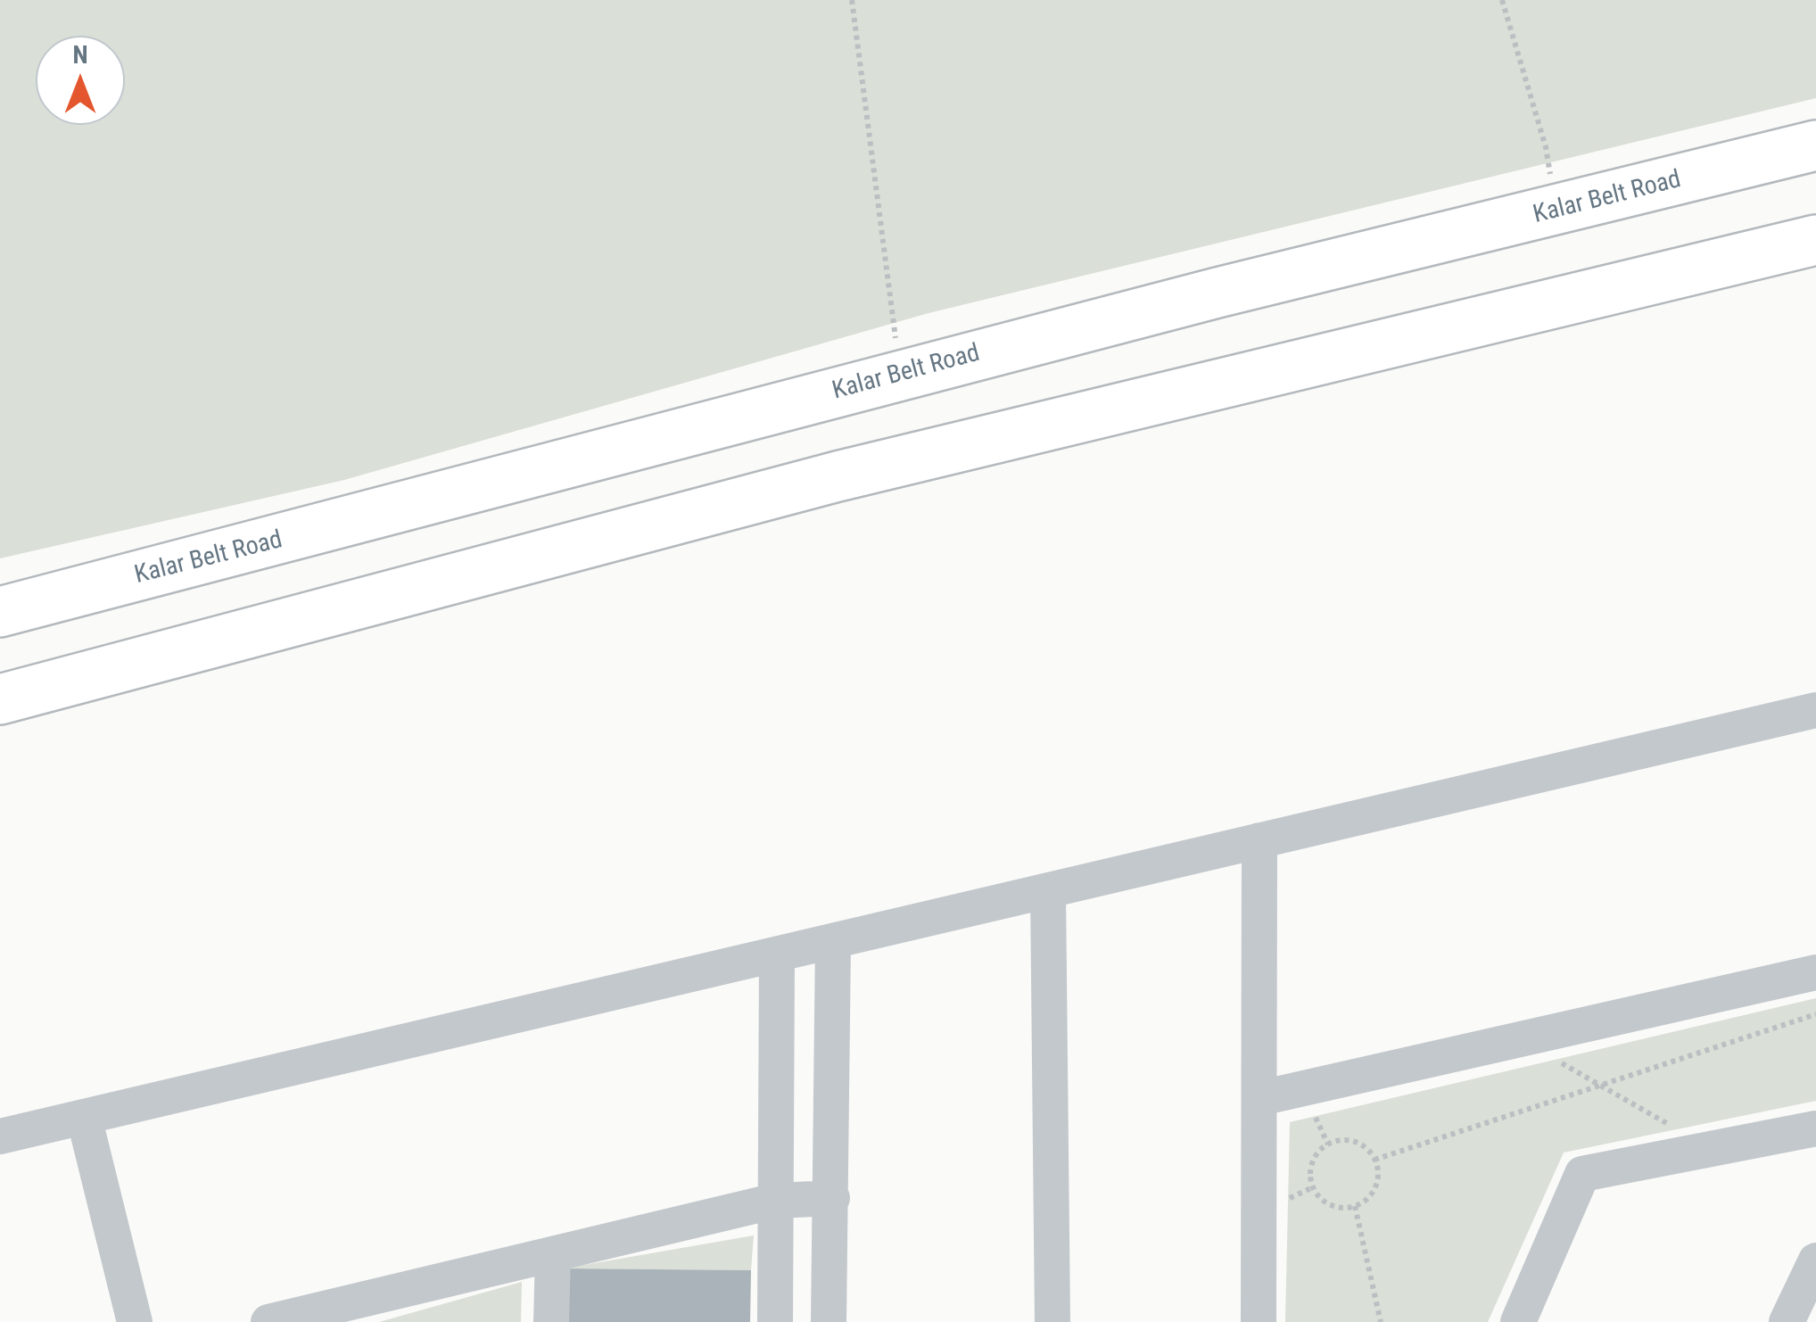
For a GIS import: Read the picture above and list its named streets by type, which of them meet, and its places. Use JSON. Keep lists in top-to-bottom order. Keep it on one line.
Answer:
{"streets":{"highway":["Kalar Belt Road"]},"north":"top"}
